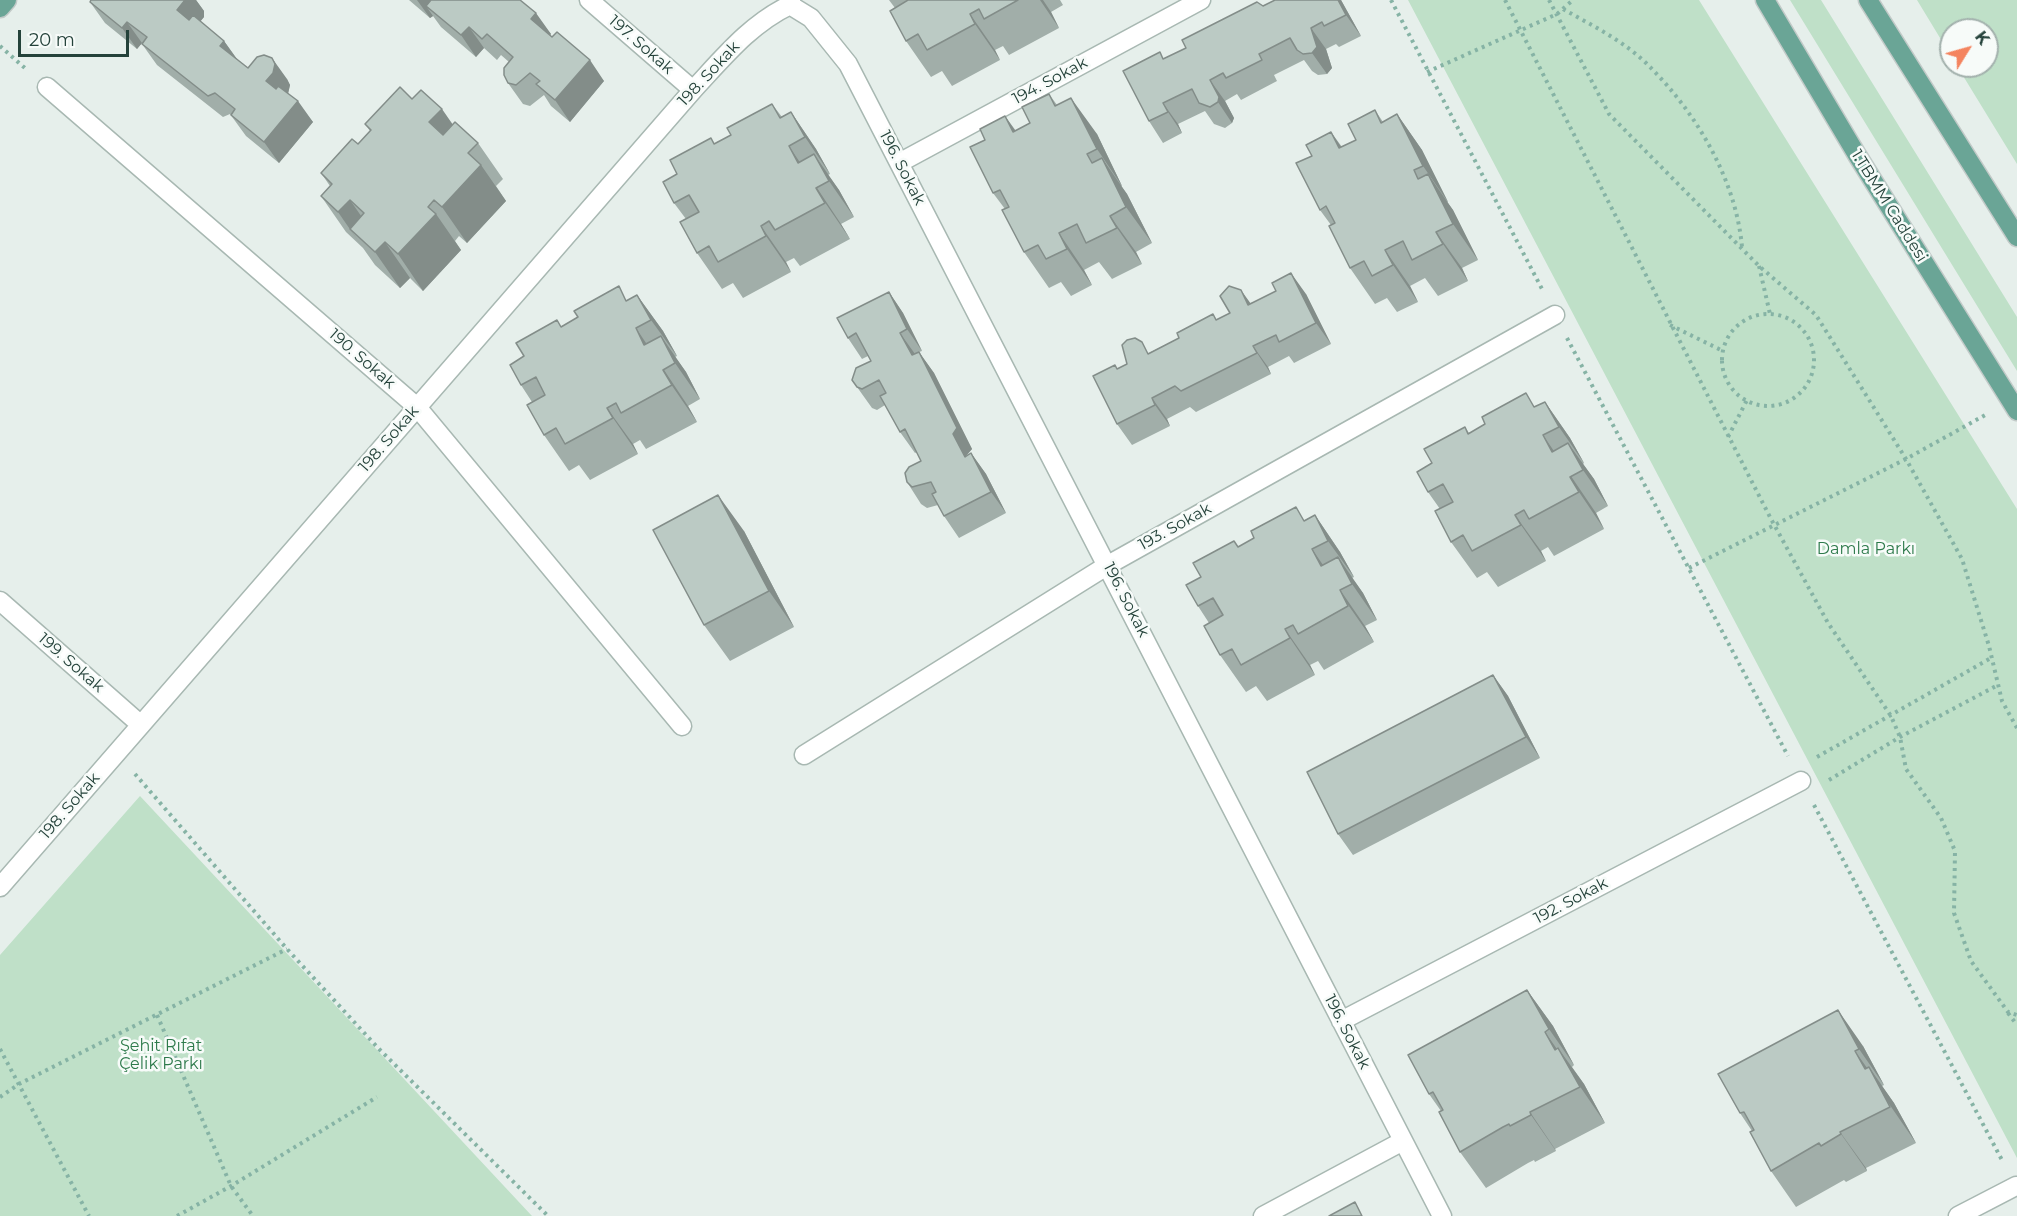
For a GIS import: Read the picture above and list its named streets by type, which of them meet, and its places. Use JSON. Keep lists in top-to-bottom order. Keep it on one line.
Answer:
{"streets":{"main road":["1.TBMM Caddesi"],"street":["197. Sokak","198. Sokak","194. Sokak","196. Sokak","190. Sokak","193. Sokak","199. Sokak","192. Sokak"]},"crossings":[["197. Sokak","198. Sokak"],["198. Sokak","196. Sokak"],["198. Sokak","190. Sokak"],["198. Sokak","199. Sokak"],["194. Sokak","196. Sokak"],["196. Sokak","193. Sokak"],["196. Sokak","192. Sokak"]],"parks":["Damla Parkı","Şehit Rıfat Çelik Parkı"],"scale_bar":"20 m","north":"top right"}
